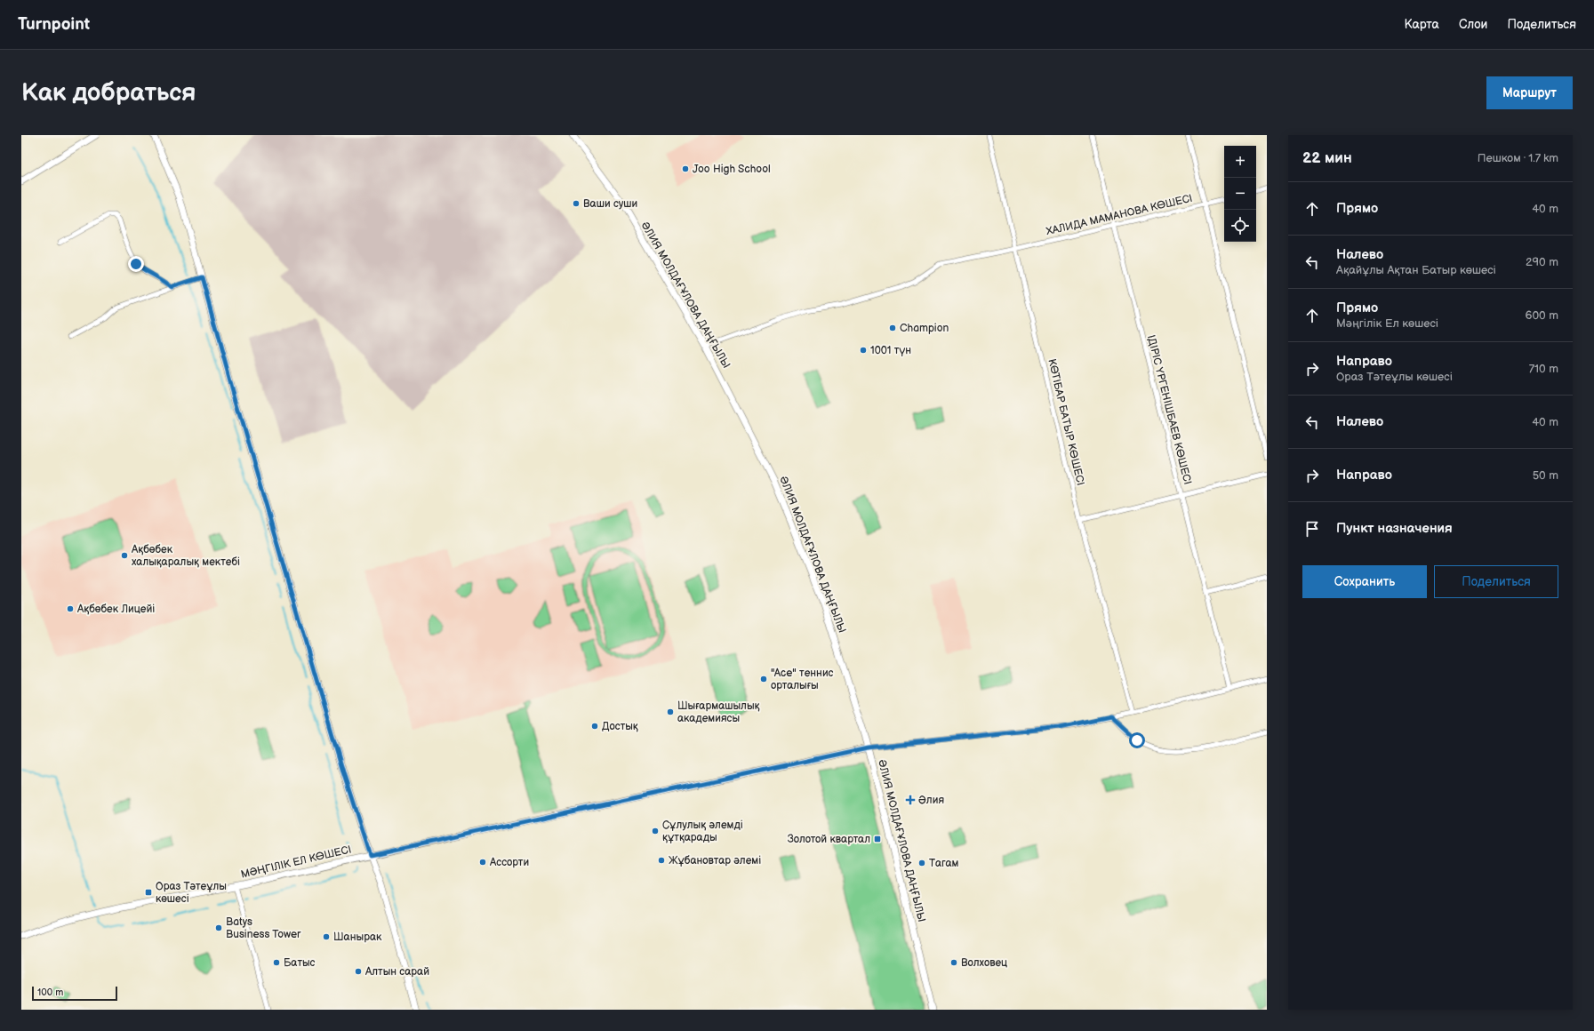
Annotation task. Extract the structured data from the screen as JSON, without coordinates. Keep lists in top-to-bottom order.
{
  "streets": {
    "street": [
      "ХАЛИДА МАМАНОВА КӨШЕСІ",
      "ӘЛИЯ МОЛДАҒҰЛОВА ДАҢҒЫЛЫ",
      "ІДІРІС ҮРГЕНІШБАЕВ КӨШЕСІ",
      "КӨТІБАР БАТЫР КӨШЕСІ",
      "МӘҢГІЛІК ЕЛ КӨШЕСІ"
    ]
  },
  "crossings": [
    ["ХАЛИДА МАМАНОВА КӨШЕСІ", "ӘЛИЯ МОЛДАҒҰЛОВА ДАҢҒЫЛЫ"],
    ["ХАЛИДА МАМАНОВА КӨШЕСІ", "ІДІРІС ҮРГЕНІШБАЕВ КӨШЕСІ"],
    ["ХАЛИДА МАМАНОВА КӨШЕСІ", "КӨТІБАР БАТЫР КӨШЕСІ"],
    ["ӘЛИЯ МОЛДАҒҰЛОВА ДАҢҒЫЛЫ", "МӘҢГІЛІК ЕЛ КӨШЕСІ"]
  ],
  "places": {
    "other": [
      "Joo High School",
      "Ваши суши",
      "Champion",
      "1001 түн",
      "Ақбөбек халықаралық мектебі",
      "Ақбөбек Лицейі",
      "\"Ace\" теннис орталығы",
      "Шығармашылық академиясы",
      "Достық",
      "Сұлулық әлемді құтқарады",
      "Жұбановтар әлемі",
      "Ассорти",
      "Тагам",
      "Batys Business Tower",
      "Шанырак",
      "Батыс",
      "Волховец",
      "Алтын сарай"
    ],
    "health": ["Әлия"],
    "transit": ["Золотой квартал", "Ораз Тәтеұлы көшесі"]
  },
  "scale_bar": "100 m",
  "page": {
    "header": "Turnpoint",
    "nav": ["Карта", "Слои", "Поделиться"],
    "buttons": [
      "Маршрут",
      ["Сохранить", "Поделиться"]
    ],
    "title": "Как добраться",
    "heading": ["22 мин", "Пешком · 1.7 km"],
    "map_buttons": ["+", "−"],
    "list": [
      ["Прямо", "40 m"],
      ["Налево", "Ақайұлы Ақтан Батыр көшесі", "290 m"],
      ["Прямо", "Мәңгілік Ел көшесі", "600 m"],
      ["Направо", "Ораз Тәтеұлы көшесі", "710 m"],
      ["Налево", "40 m"],
      ["Направо", "50 m"],
      "Пункт назначения"
    ],
    "scale": "100 m"
  }
}
